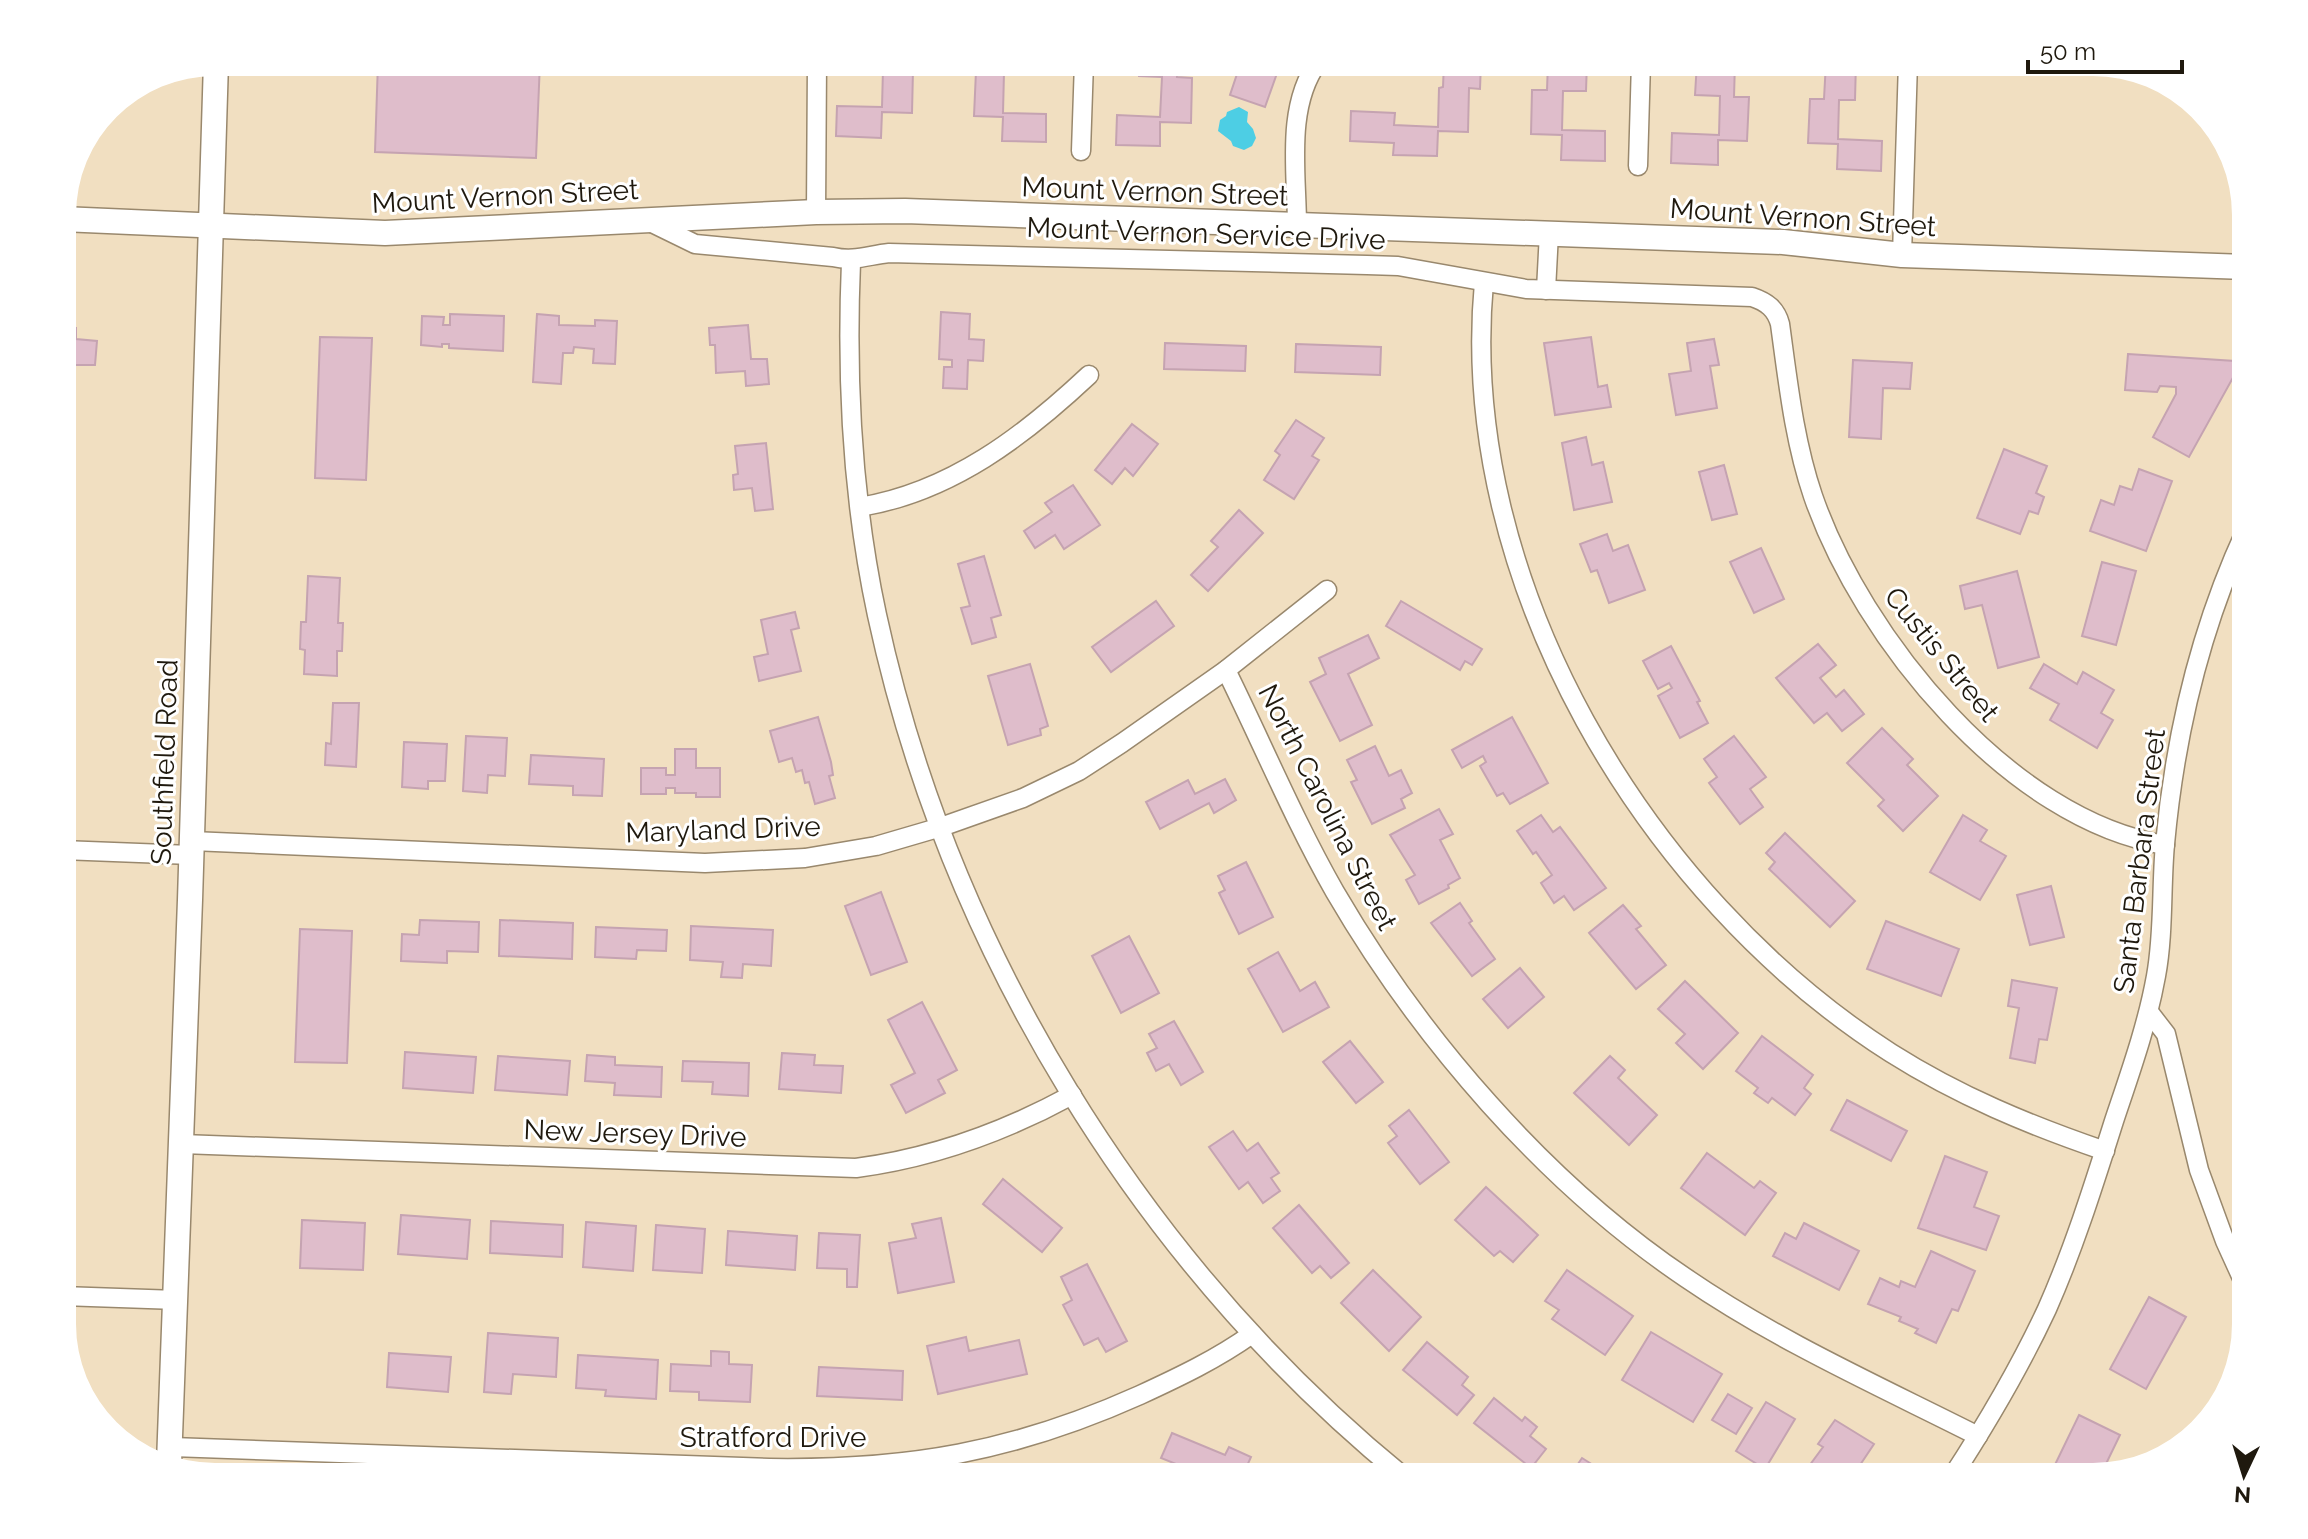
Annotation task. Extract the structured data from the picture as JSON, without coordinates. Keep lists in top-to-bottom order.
{
  "streets": {
    "street": [
      "Mount Vernon Street",
      "Mount Vernon Service Drive",
      "Custis Street",
      "Southfield Road",
      "North Carolina Street",
      "Maryland Drive",
      "Santa Barbara Street",
      "New Jersey Drive",
      "Stratford Drive"
    ]
  },
  "crossings": [
    ["Mount Vernon Street", "Mount Vernon Service Drive"],
    ["Mount Vernon Street", "Southfield Road"],
    ["Mount Vernon Service Drive", "Custis Street"],
    ["Custis Street", "Santa Barbara Street"],
    ["Southfield Road", "Maryland Drive"],
    ["Southfield Road", "New Jersey Drive"],
    ["Southfield Road", "Stratford Drive"],
    ["North Carolina Street", "Maryland Drive"]
  ],
  "scale_bar": "50 m",
  "north": "bottom"
}
